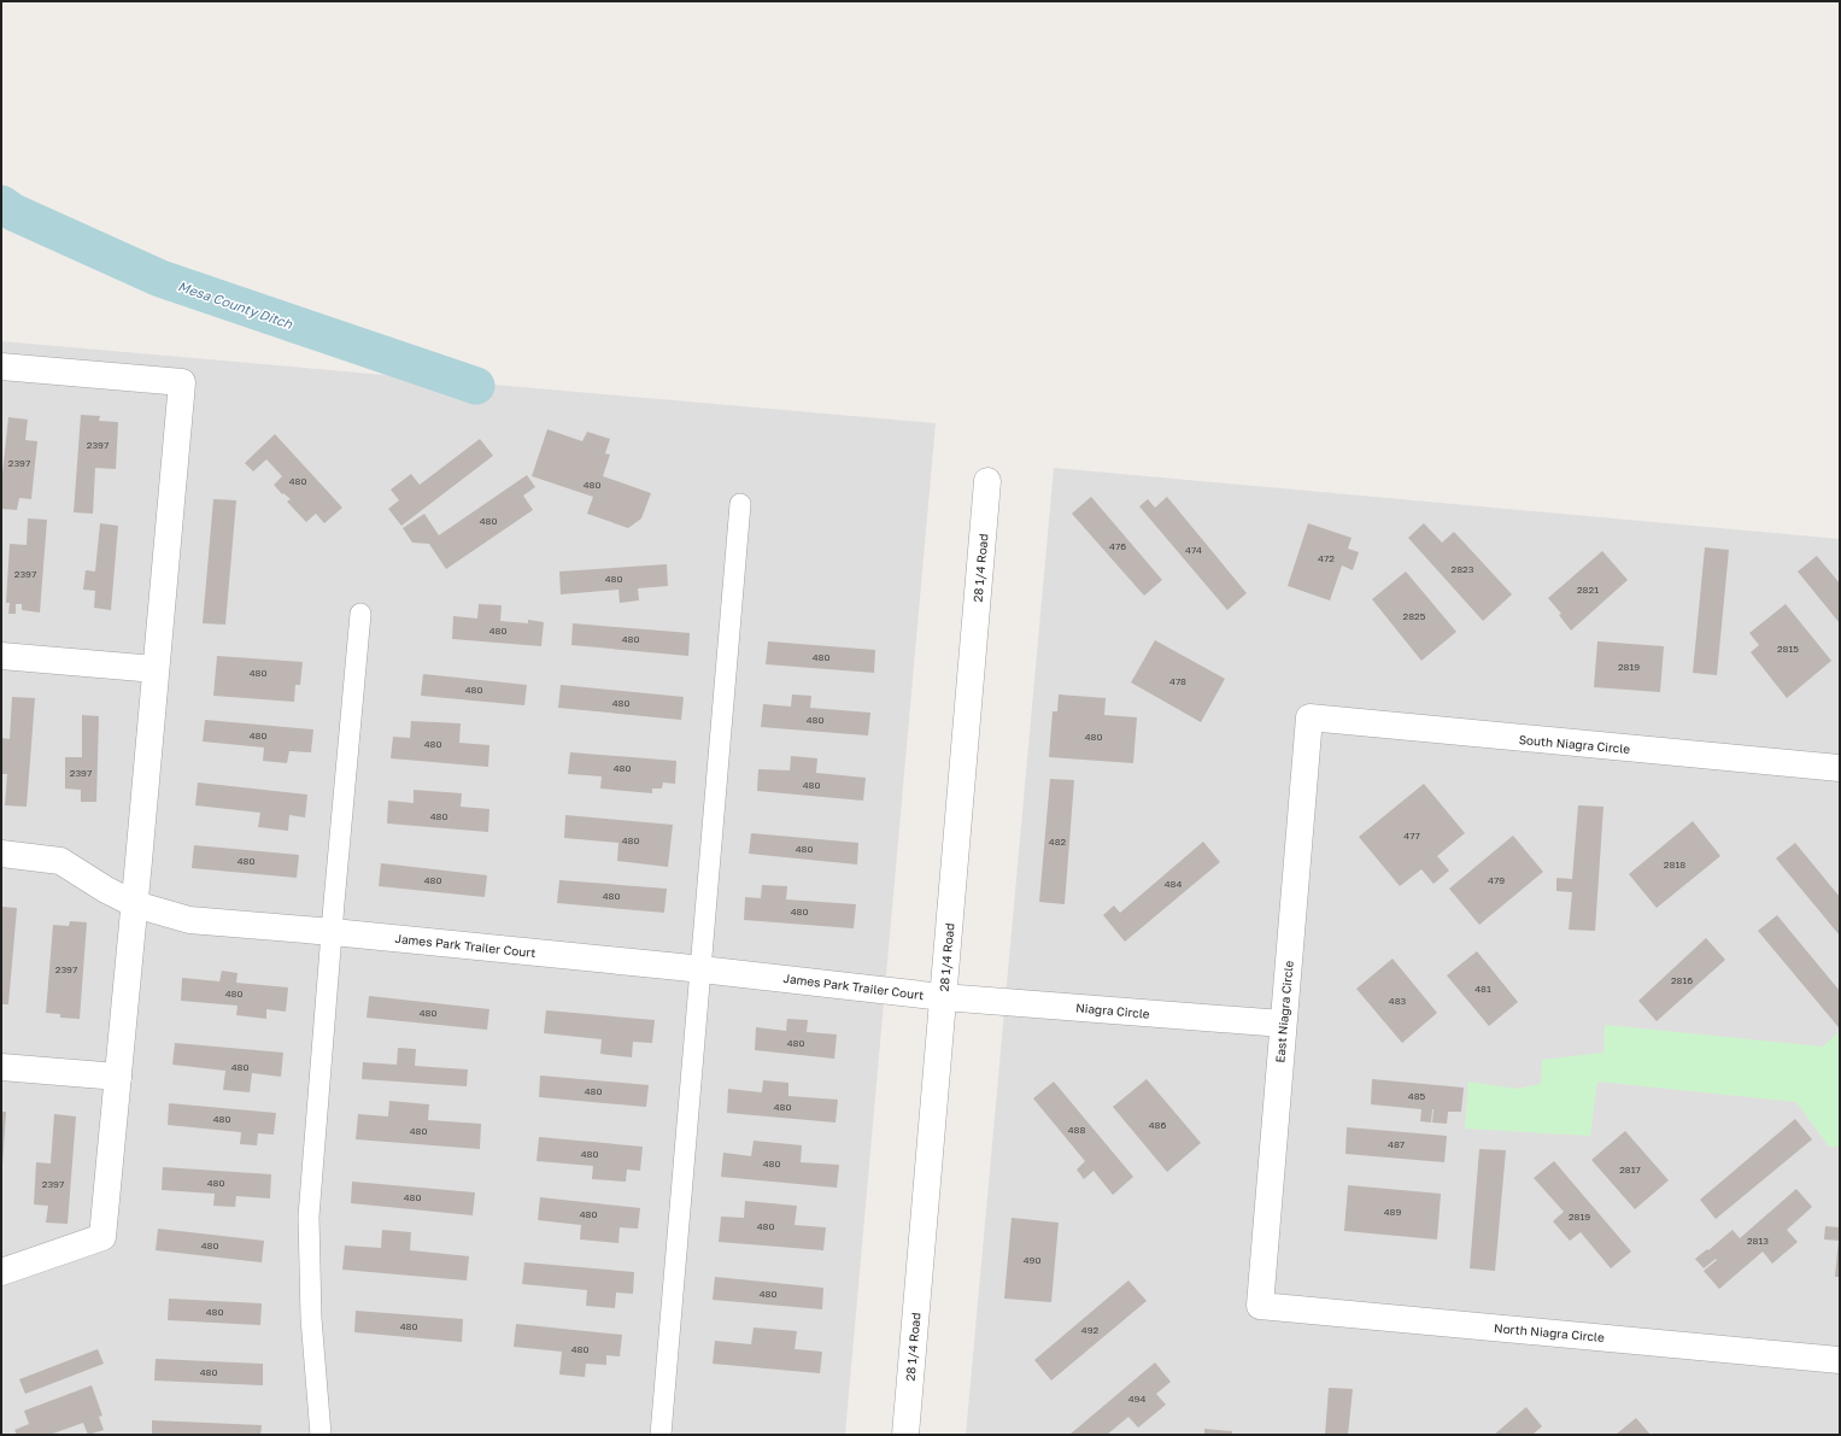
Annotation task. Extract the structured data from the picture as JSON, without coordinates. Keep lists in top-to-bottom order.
{
  "streets": {
    "street": [
      "28 1/4 Road",
      "South Niagra Circle",
      "James Park Trailer Court",
      "Niagra Circle",
      "East Niagra Circle",
      "North Niagra Circle"
    ]
  },
  "crossings": [
    ["28 1/4 Road", "James Park Trailer Court"],
    ["28 1/4 Road", "Niagra Circle"],
    ["South Niagra Circle", "East Niagra Circle"],
    ["James Park Trailer Court", "Niagra Circle"],
    ["Niagra Circle", "East Niagra Circle"],
    ["East Niagra Circle", "North Niagra Circle"]
  ],
  "water": ["Mesa County Ditch"],
  "house_numbers": [
    "2397",
    "2397",
    "480",
    "480",
    "480",
    "476",
    "474",
    "472",
    "2823",
    "2397",
    "480",
    "2821",
    "2825",
    "480",
    "480",
    "2815",
    "480",
    "2819",
    "480",
    "478",
    "480",
    "480",
    "480",
    "480",
    "480",
    "480",
    "480",
    "2397",
    "480",
    "480",
    "477",
    "480",
    "482",
    "480",
    "480",
    "2818",
    "480",
    "479",
    "484",
    "480",
    "480",
    "2397",
    "2816",
    "481",
    "480",
    "483",
    "480",
    "480",
    "480",
    "480",
    "485",
    "480",
    "480",
    "486",
    "488",
    "480",
    "487",
    "480",
    "480",
    "2817",
    "480",
    "2397",
    "480",
    "489",
    "480",
    "2819",
    "480",
    "2813",
    "480",
    "490",
    "480",
    "480",
    "480",
    "492",
    "480",
    "480",
    "494"
  ]
}
